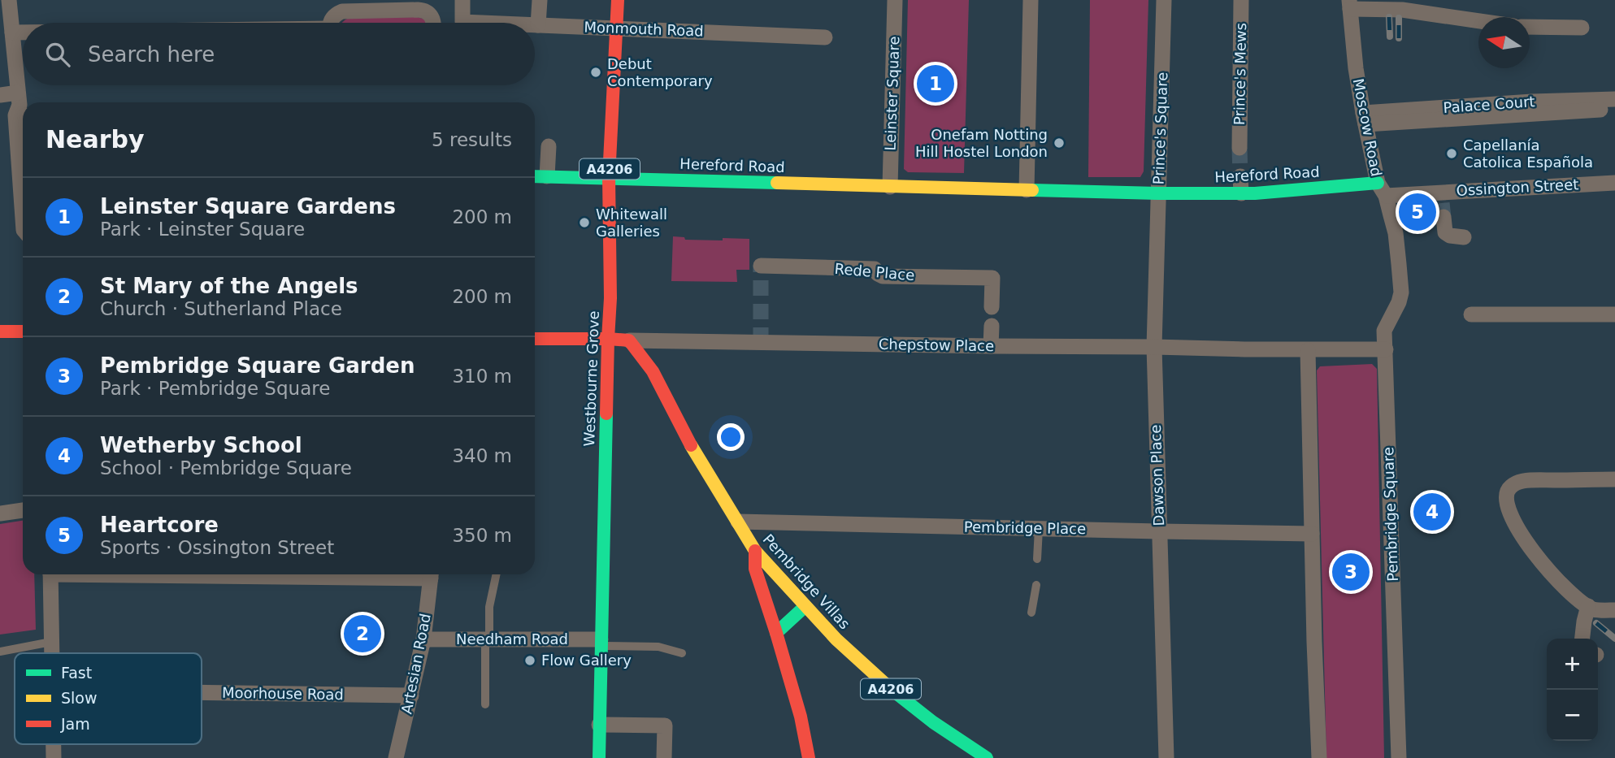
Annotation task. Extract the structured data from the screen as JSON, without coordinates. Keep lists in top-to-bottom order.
{
  "streets": {
    "street": [
      "Monmouth Road",
      "Prince's Mews",
      "Leinster Square",
      "Palace Court",
      "Moscow Road",
      "Prince's Square",
      "Hereford Road",
      "A4206",
      "Ossington Street",
      "Rede Place",
      "Chepstow Place",
      "Westbourne Grove",
      "Dawson Place",
      "Pembridge Square",
      "Pembridge Place",
      "Pembridge Villas",
      "Needham Road",
      "Artesian Road",
      "Moorhouse Road"
    ]
  },
  "crossings": [
    ["Monmouth Road", "Westbourne Grove"],
    ["Leinster Square", "Hereford Road"],
    ["Palace Court", "Moscow Road"],
    ["Moscow Road", "Hereford Road"],
    ["Moscow Road", "Ossington Street"],
    ["Moscow Road", "Pembridge Square"],
    ["Prince's Square", "Hereford Road"],
    ["Prince's Square", "Dawson Place"],
    ["Hereford Road", "Ossington Street"],
    ["Hereford Road", "Westbourne Grove"],
    ["Hereford Road", "Dawson Place"],
    ["Chepstow Place", "Dawson Place"],
    ["Chepstow Place", "Pembridge Villas"],
    ["Westbourne Grove", "Needham Road"],
    ["Dawson Place", "Pembridge Place"],
    ["Pembridge Place", "Pembridge Villas"],
    ["Needham Road", "Artesian Road"],
    ["Artesian Road", "Moorhouse Road"]
  ],
  "places": [
    "Debut Contemporary",
    "Onefam Notting Hill Hostel London",
    "Capellanía Catolica Española",
    "Whitewall Galleries",
    "Flow Gallery"
  ],
  "legend": ["Fast", "Slow", "Jam"],
  "north": "left",
  "page": {
    "search": "Search here",
    "pins": [
      "1",
      "5",
      "4",
      "3",
      "2"
    ],
    "heading": ["Nearby", "5 results"],
    "list": [
      {
        "mark": "1",
        "name": "Leinster Square Gardens",
        "note": "Park · Leinster Square",
        "value": "200 m"
      },
      {
        "mark": "2",
        "name": "St Mary of the Angels",
        "note": "Church · Sutherland Place",
        "value": "200 m"
      },
      {
        "mark": "3",
        "name": "Pembridge Square Garden",
        "note": "Park · Pembridge Square",
        "value": "310 m"
      },
      {
        "mark": "4",
        "name": "Wetherby School",
        "note": "School · Pembridge Square",
        "value": "340 m"
      },
      {
        "mark": "5",
        "name": "Heartcore",
        "note": "Sports · Ossington Street",
        "value": "350 m"
      }
    ],
    "map_buttons": ["+", "−"]
  }
}
